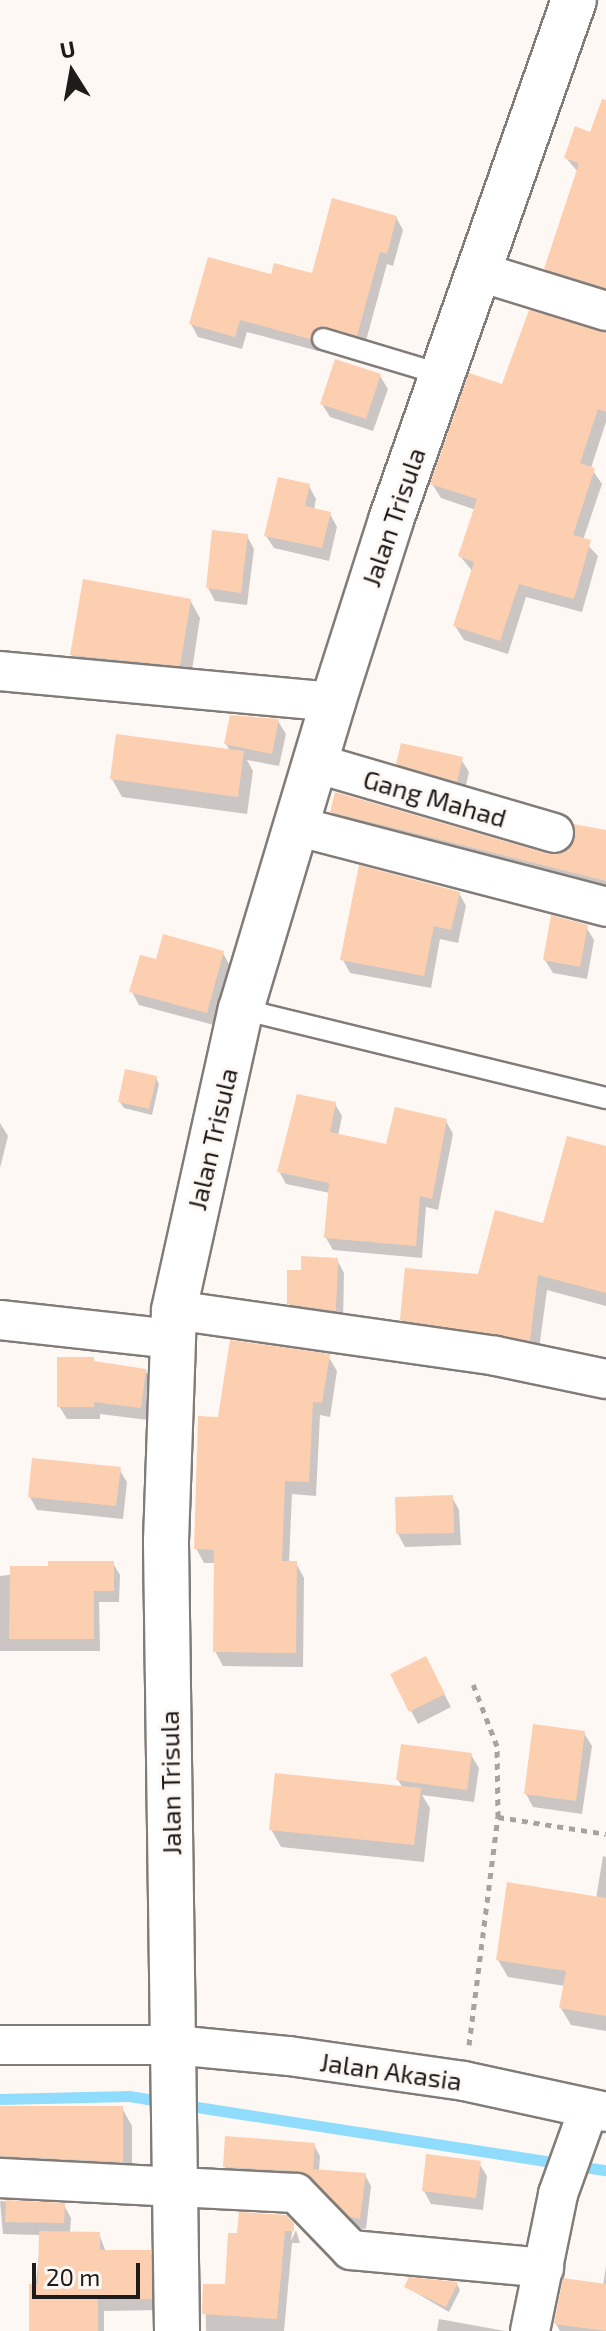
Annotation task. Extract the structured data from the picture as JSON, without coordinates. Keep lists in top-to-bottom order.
{
  "streets": {
    "street": ["Jalan Trisula", "Gang Mahad", "Jalan Akasia"]
  },
  "crossings": [
    ["Jalan Trisula", "Gang Mahad"],
    ["Jalan Trisula", "Jalan Akasia"]
  ],
  "scale_bar": "20 m",
  "north": "top"
}
